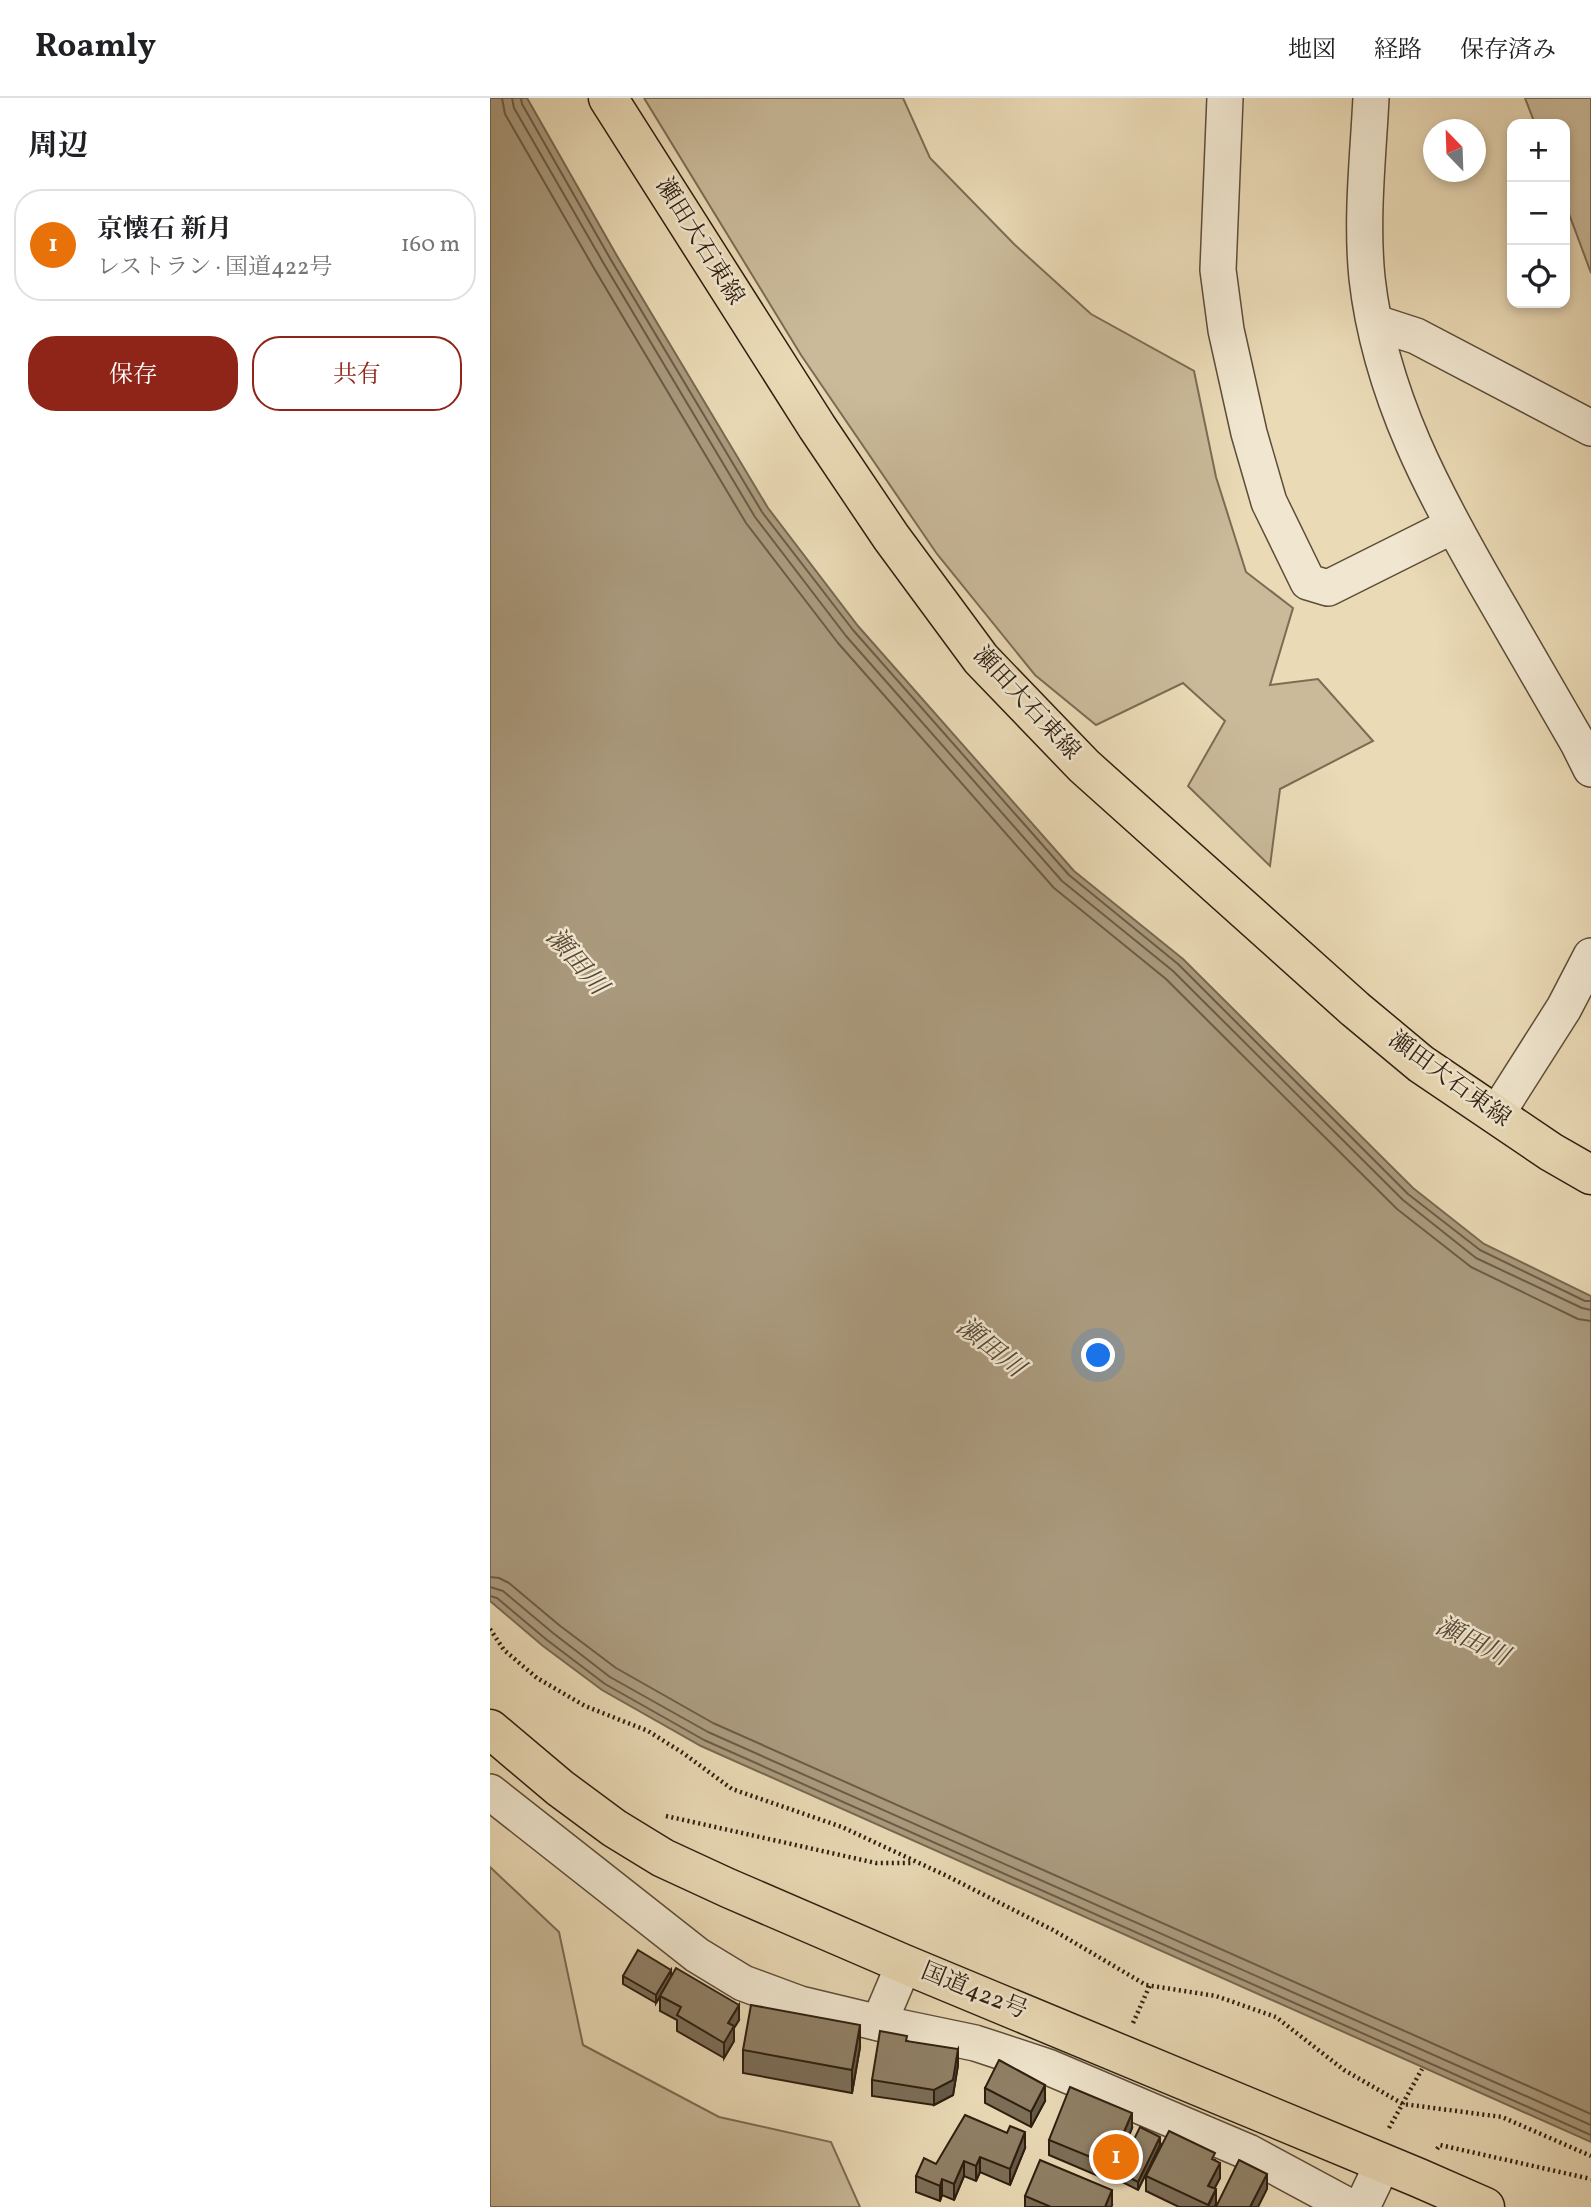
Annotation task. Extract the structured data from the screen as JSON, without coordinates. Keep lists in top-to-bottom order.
{
  "streets": {
    "main road": ["瀬田大石東線", "国道422号"]
  },
  "water": ["瀬田川"],
  "north": "top left",
  "page": {
    "header": "Roamly",
    "nav": ["地図", "経路", "保存済み"],
    "heading": "周辺",
    "map_buttons": ["+", "−"],
    "list": [
      {
        "mark": "1",
        "name": "京懐石 新月",
        "note": "レストラン · 国道422号",
        "value": "160 m"
      }
    ],
    "buttons": ["保存", "共有"],
    "pins": "1"
  }
}
